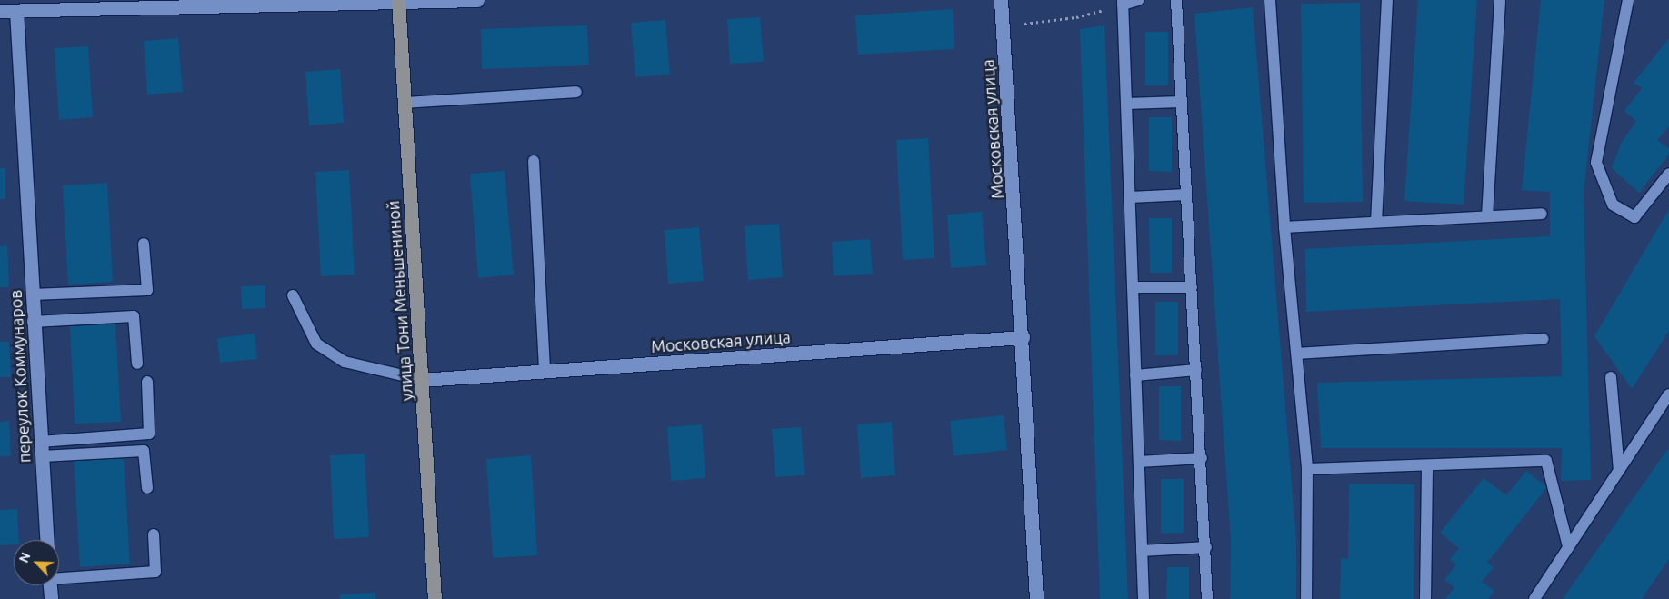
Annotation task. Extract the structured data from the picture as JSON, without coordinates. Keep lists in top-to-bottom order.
{
  "streets": {
    "street": ["Московская улица", "улица Тони Меньшениной", "переулок Коммунаров"]
  },
  "crossings": [
    ["Московская улица", "улица Тони Меньшениной"]
  ],
  "north": "top left"
}
